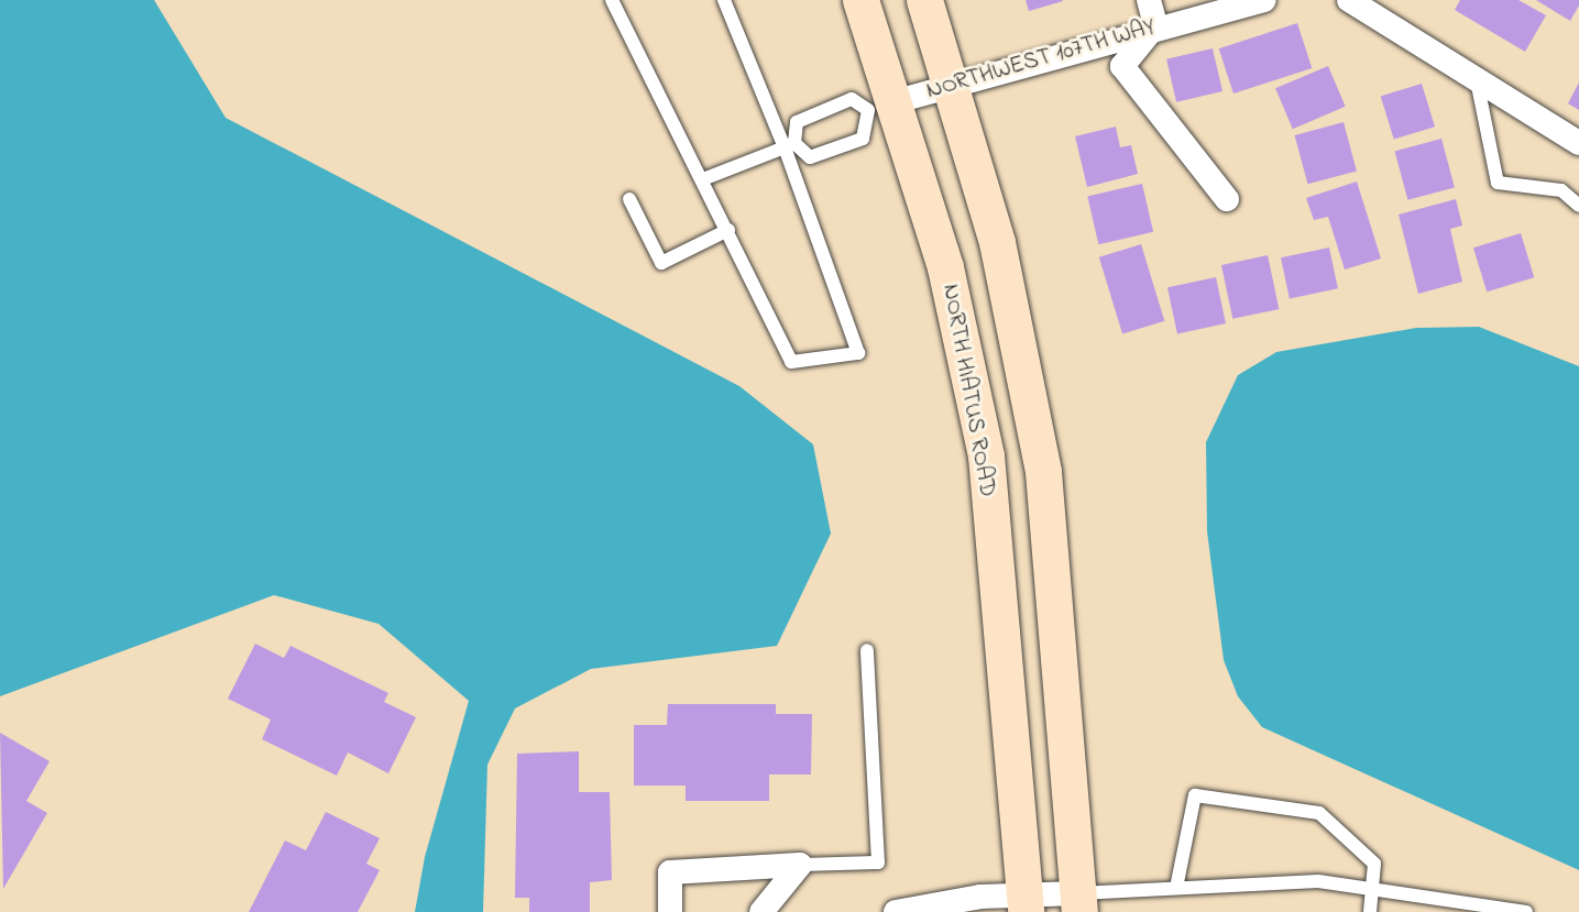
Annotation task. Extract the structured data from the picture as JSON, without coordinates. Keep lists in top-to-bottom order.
{
  "streets": {
    "main road": ["NORTH HIATUS ROAD"],
    "street": ["NORTHWEST 107TH WAY"]
  },
  "crossings": [
    ["NORTHWEST 107TH WAY", "NORTH HIATUS ROAD"]
  ]
}
